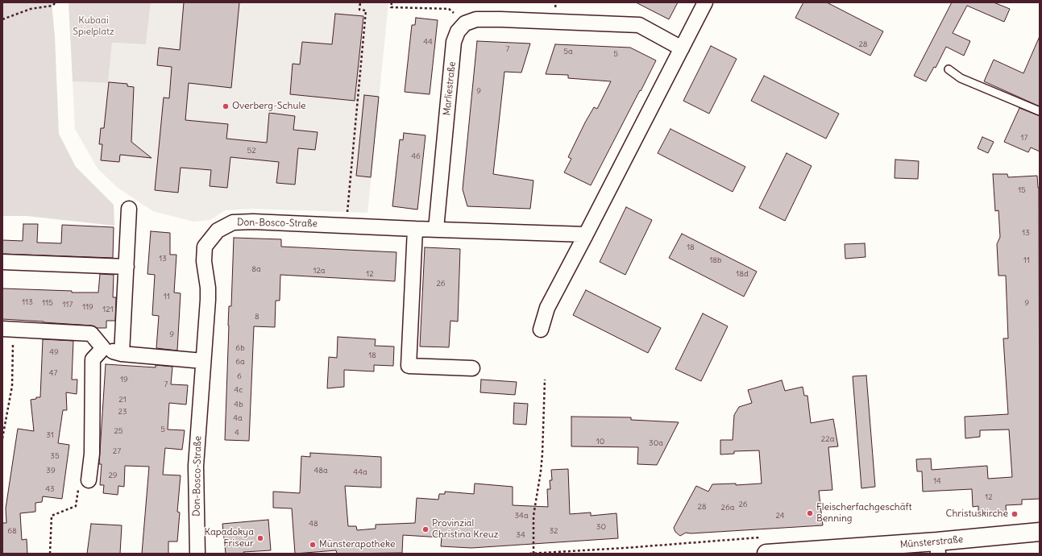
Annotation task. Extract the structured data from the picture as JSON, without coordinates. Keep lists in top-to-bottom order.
{
  "streets": {
    "main road": ["Münsterstraße"],
    "street": ["Marliestraße", "Don-Bosco-Straße"]
  },
  "crossings": [
    ["Marliestraße", "Don-Bosco-Straße"]
  ],
  "parks": ["Kubaai Spielplatz"],
  "places": [
    "Overberg-Schule",
    "Fleischerfachgeschäft Benning",
    "Christuskirche",
    "Provinzial Christina Kreuz",
    "Kapadokya Friseur",
    "Münsterapotheke"
  ],
  "house_numbers": [
    "44",
    "28",
    "7",
    "5a",
    "5",
    "9",
    "17",
    "52",
    "46",
    "15",
    "13",
    "18",
    "13",
    "18b",
    "11",
    "8a",
    "12a",
    "12",
    "18d",
    "26",
    "11",
    "113",
    "115",
    "9",
    "117",
    "119",
    "121",
    "8",
    "9",
    "6b",
    "49",
    "18",
    "6a",
    "47",
    "6",
    "19",
    "7",
    "4c",
    "21",
    "4b",
    "23",
    "4a",
    "5",
    "25",
    "4",
    "31",
    "22a",
    "10",
    "30a",
    "27",
    "35",
    "39",
    "48a",
    "44a",
    "29",
    "14",
    "43",
    "12",
    "26",
    "28",
    "26a",
    "34a",
    "24",
    "48",
    "30",
    "68",
    "32",
    "34"
  ]
}
